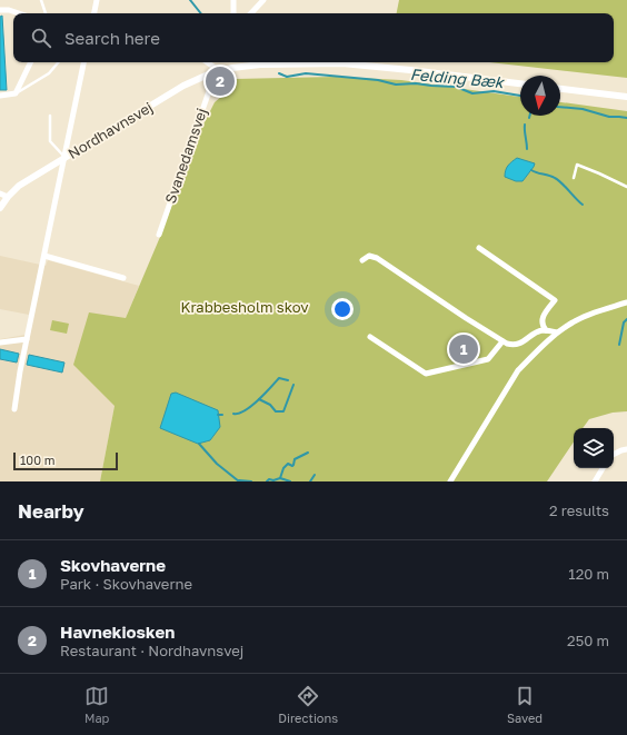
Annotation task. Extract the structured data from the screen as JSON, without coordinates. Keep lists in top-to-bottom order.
{
  "streets": {
    "street": ["Nordhavnsvej", "Svanedamsvej"]
  },
  "crossings": [
    ["Nordhavnsvej", "Svanedamsvej"]
  ],
  "water": ["Felding Bæk"],
  "parks": ["Krabbesholm skov"],
  "scale_bar": "100 m",
  "north": "bottom",
  "page": {
    "search": "Search here",
    "pins": ["2", "1"],
    "scale": "100 m",
    "heading": ["Nearby", "2 results"],
    "list": [
      {
        "mark": "1",
        "name": "Skovhaverne",
        "note": "Park · Skovhaverne",
        "value": "120 m"
      },
      {
        "mark": "2",
        "name": "Havnekiosken",
        "note": "Restaurant · Nordhavnsvej",
        "value": "250 m"
      }
    ],
    "nav": ["Map", "Directions", "Saved"]
  }
}
